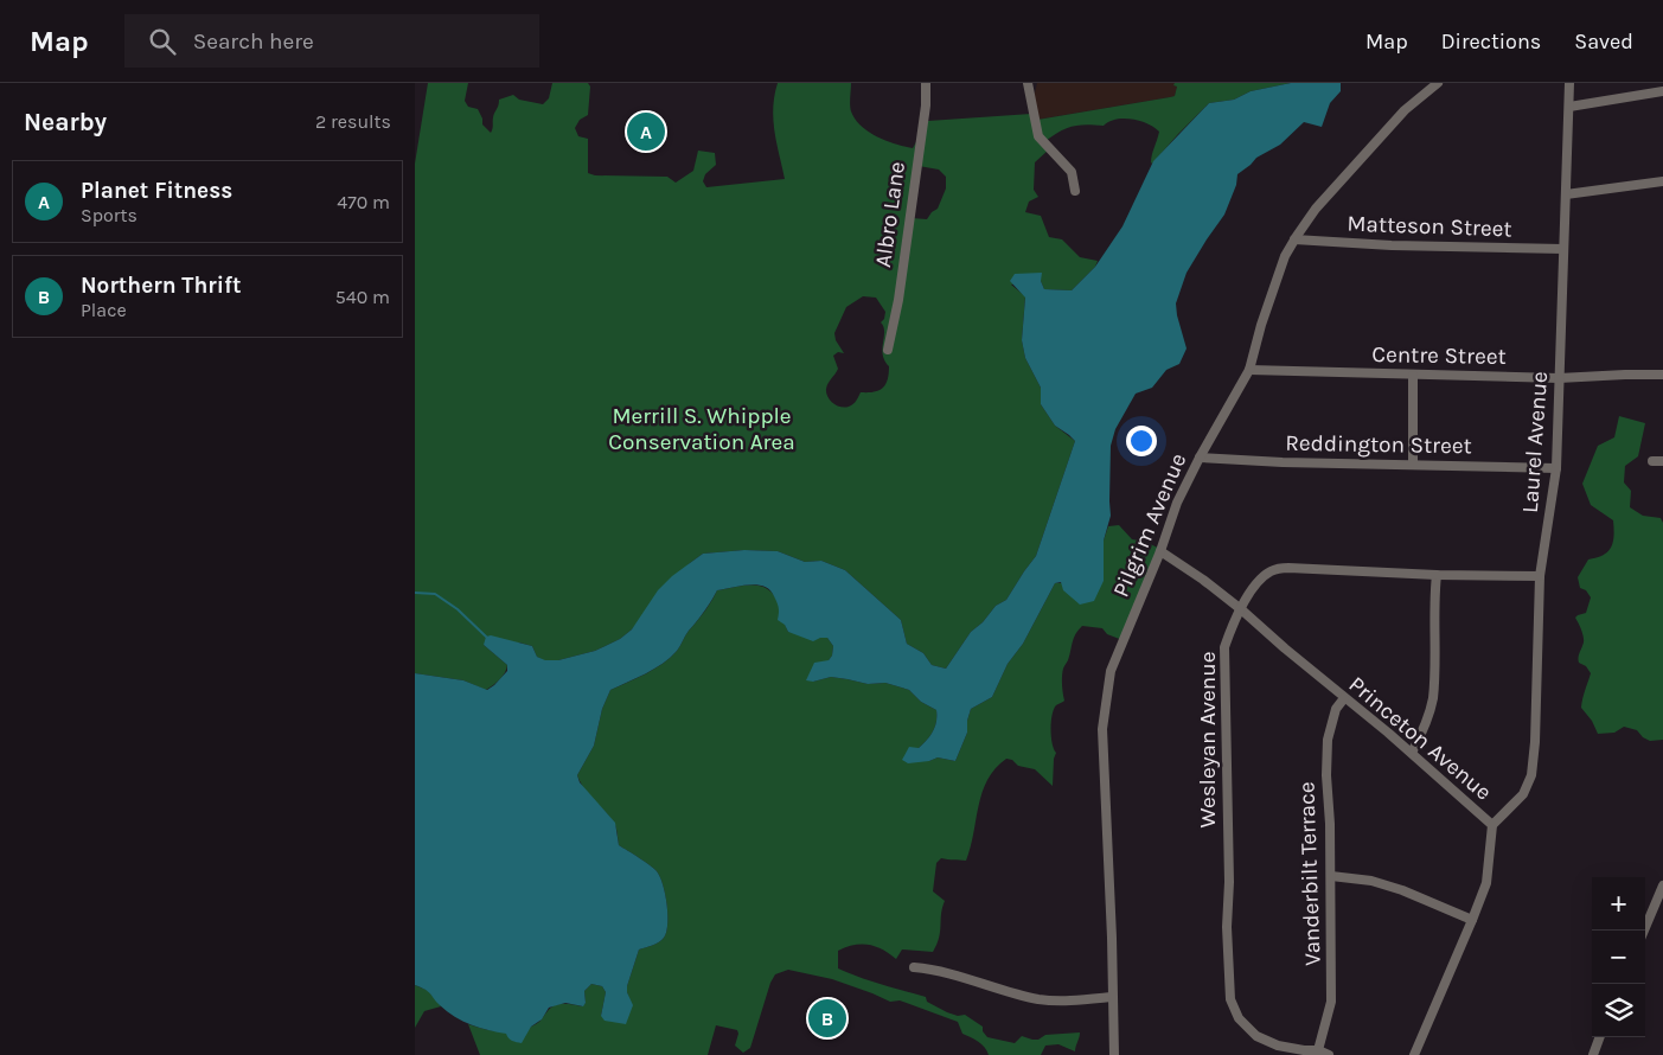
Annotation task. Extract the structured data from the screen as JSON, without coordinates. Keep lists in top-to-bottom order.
{
  "streets": {
    "street": [
      "Albro Lane",
      "Matteson Street",
      "Centre Street",
      "Laurel Avenue",
      "Reddington Street",
      "Pilgrim Avenue",
      "Princeton Avenue",
      "Wesleyan Avenue",
      "Vanderbilt Terrace"
    ]
  },
  "crossings": [
    ["Matteson Street", "Laurel Avenue"],
    ["Matteson Street", "Pilgrim Avenue"],
    ["Centre Street", "Laurel Avenue"],
    ["Centre Street", "Pilgrim Avenue"],
    ["Laurel Avenue", "Reddington Street"],
    ["Laurel Avenue", "Princeton Avenue"],
    ["Laurel Avenue", "Wesleyan Avenue"],
    ["Reddington Street", "Pilgrim Avenue"],
    ["Pilgrim Avenue", "Princeton Avenue"],
    ["Princeton Avenue", "Wesleyan Avenue"],
    ["Princeton Avenue", "Vanderbilt Terrace"],
    ["Wesleyan Avenue", "Vanderbilt Terrace"]
  ],
  "parks": ["Merrill S. Whipple Conservation Area"],
  "page": {
    "header": "Map",
    "search": "Search here",
    "nav": ["Map", "Directions", "Saved"],
    "heading": ["Nearby", "2 results"],
    "pins": ["A", "B"],
    "list": [
      {
        "mark": "A",
        "name": "Planet Fitness",
        "note": "Sports",
        "value": "470 m"
      },
      {
        "mark": "B",
        "name": "Northern Thrift",
        "note": "Place",
        "value": "540 m"
      }
    ],
    "map_buttons": ["+", "−"]
  }
}
